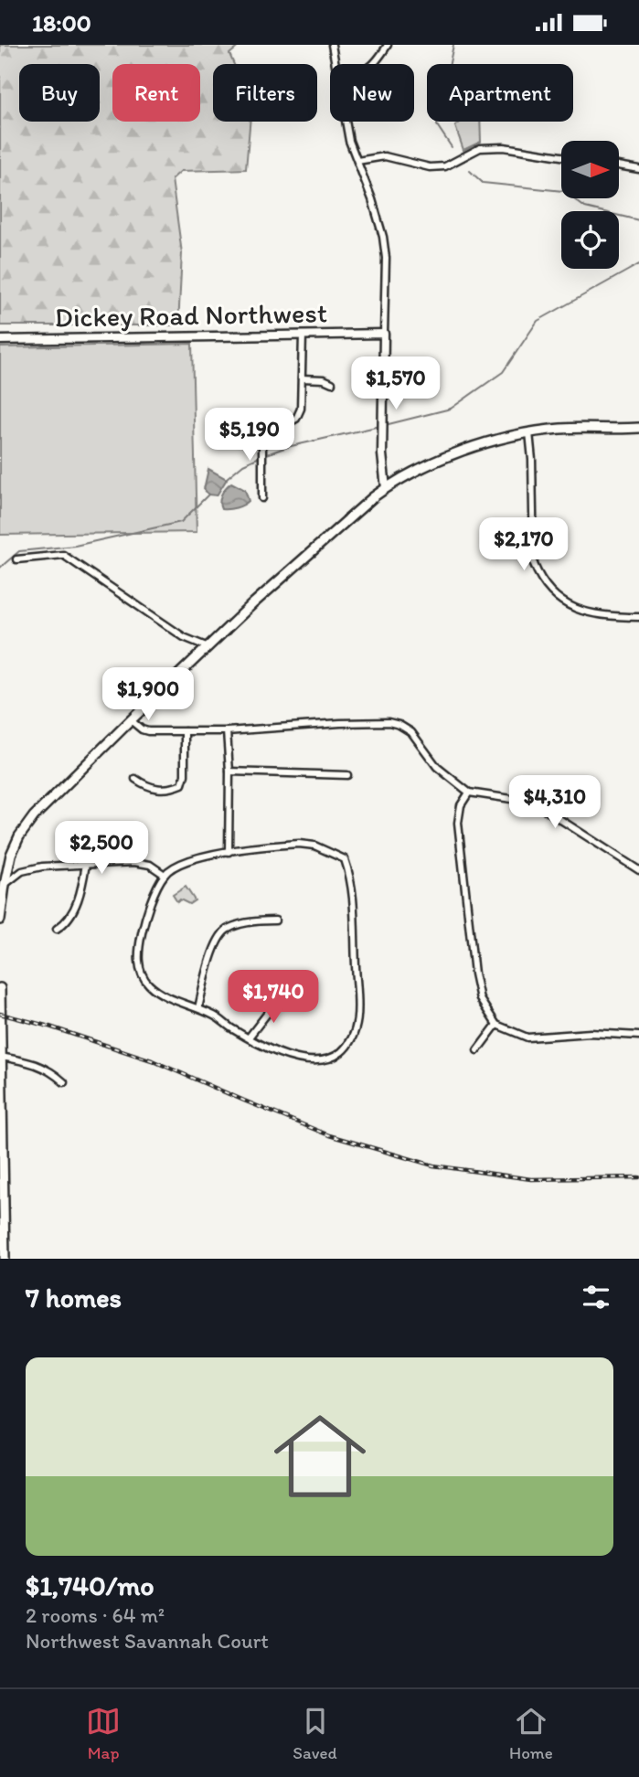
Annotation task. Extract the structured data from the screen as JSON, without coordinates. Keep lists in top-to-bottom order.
{
  "streets": {
    "street": ["Dickey Road Northwest"]
  },
  "north": "right",
  "page": {
    "status": "18:00",
    "chip": [
      "Buy",
      "Rent",
      "Filters",
      "New",
      "Apartment"
    ],
    "price": [
      "$1,570",
      "$5,190",
      "$2,170",
      "$1,900",
      "$4,310",
      "$2,500",
      "$1,740"
    ],
    "heading": "7 homes",
    "list": [
      {
        "name": "$1,740/mo",
        "note": "2 rooms · 64 m² · Northwest Savannah Court"
      }
    ],
    "tabs": ["Map", "Saved", "Home"]
  }
}
